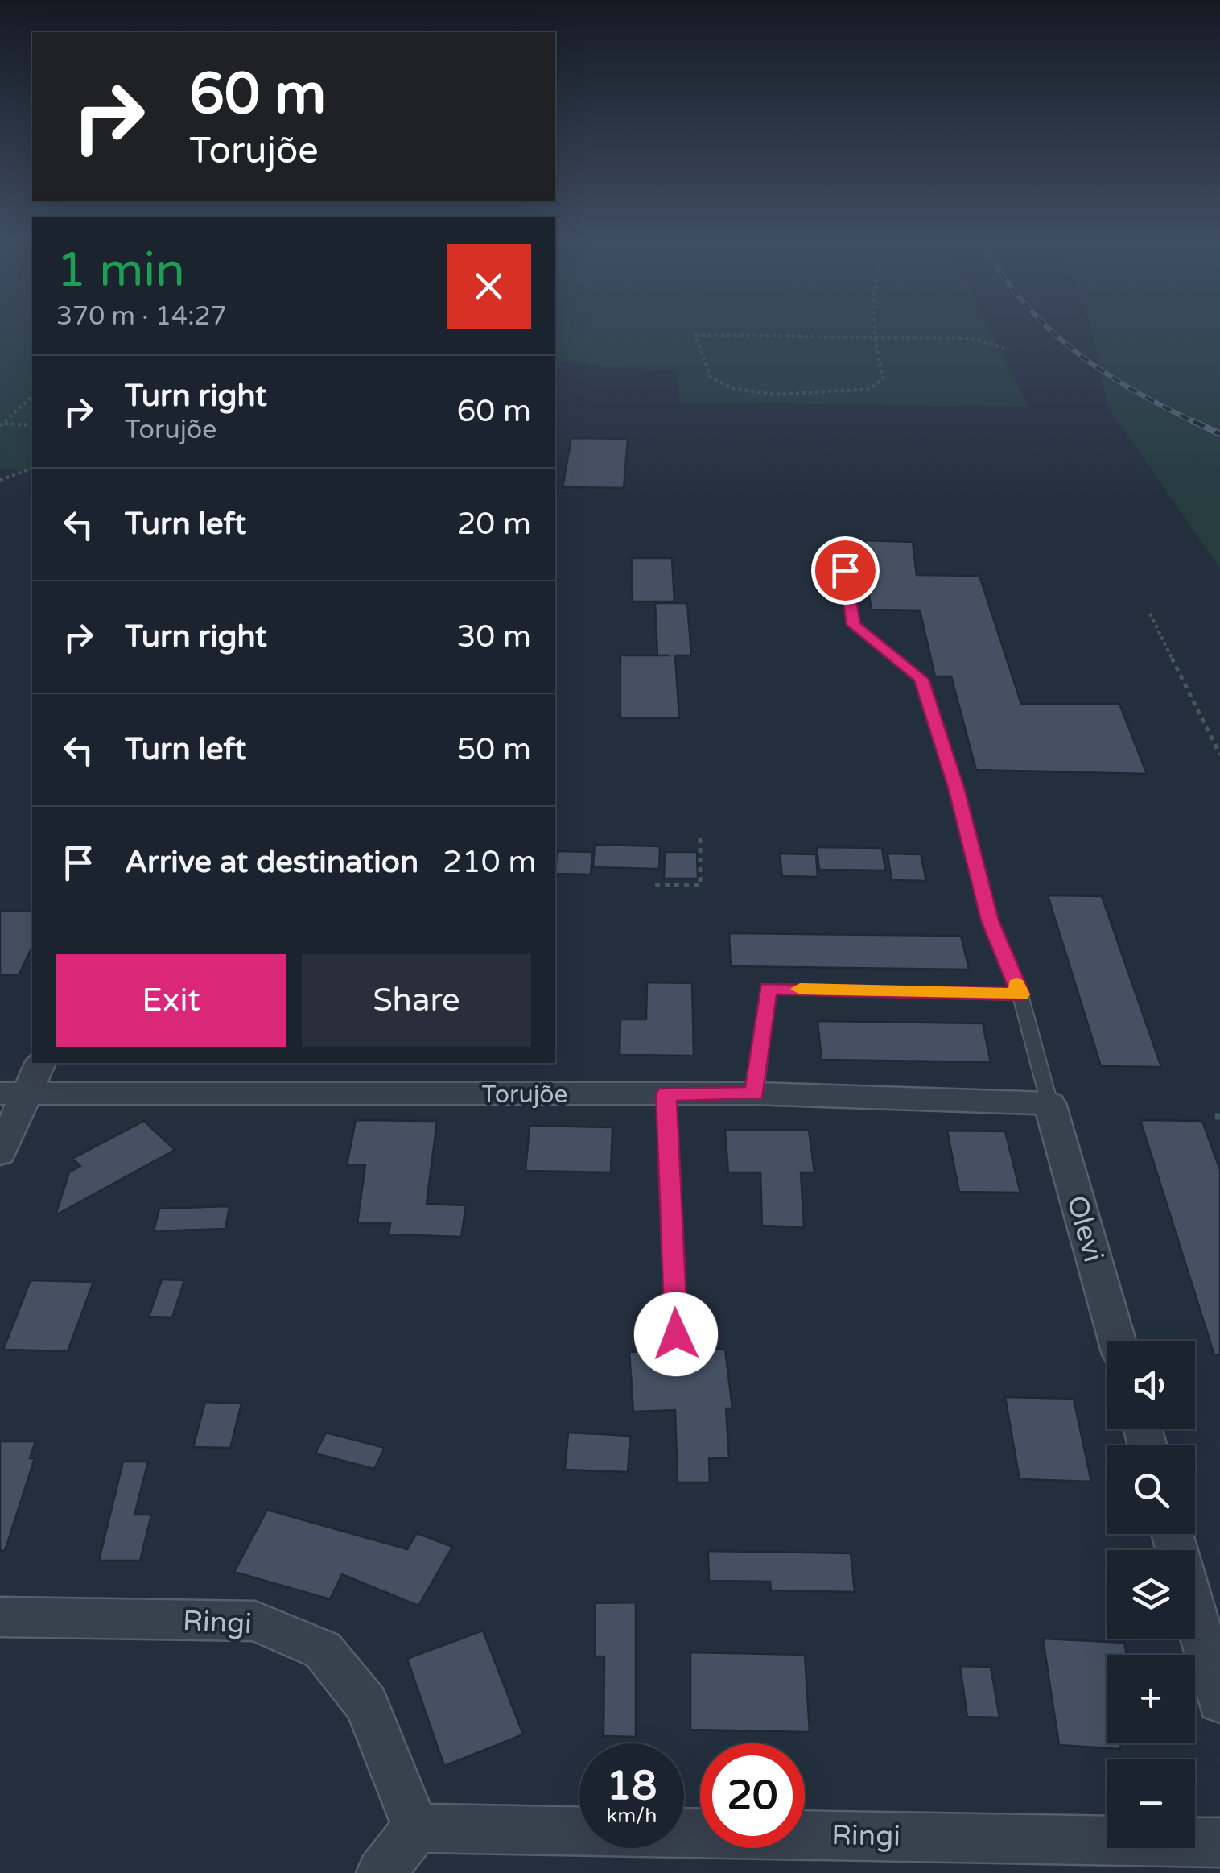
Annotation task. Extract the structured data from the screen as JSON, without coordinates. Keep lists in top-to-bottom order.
{
  "streets": {
    "street": ["Torujõe", "Olevi", "Ringi"]
  },
  "crossings": [
    ["Torujõe", "Olevi"]
  ],
  "page": {
    "turn": ["60 m", "Torujõe"],
    "heading": ["1 min", "370 m · 14:27"],
    "list": [
      {
        "name": "Turn right",
        "note": "Torujõe",
        "value": "60 m"
      },
      {
        "name": "Turn left",
        "value": "20 m"
      },
      {
        "name": "Turn right",
        "value": "30 m"
      },
      {
        "name": "Turn left",
        "value": "50 m"
      },
      {
        "name": "Arrive at destination",
        "value": "210 m"
      }
    ],
    "buttons": ["Exit", "Share"],
    "map_buttons": ["+", "−"],
    "speed": "18 km/h",
    "limit": "20"
  }
}
